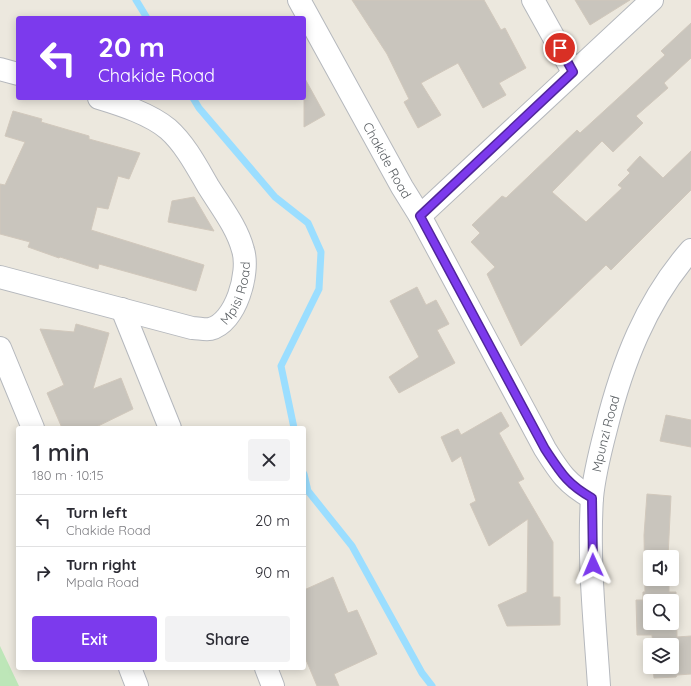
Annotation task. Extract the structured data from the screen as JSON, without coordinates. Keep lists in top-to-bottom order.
{
  "streets": {
    "street": ["Chakide Road", "Mpisi Road", "Mpunzi Road"]
  },
  "crossings": [
    ["Chakide Road", "Mpunzi Road"]
  ],
  "page": {
    "turn": ["20 m", "Chakide Road"],
    "heading": ["1 min", "180 m · 10:15"],
    "list": [
      {
        "name": "Turn left",
        "note": "Chakide Road",
        "value": "20 m"
      },
      {
        "name": "Turn right",
        "note": "Mpala Road",
        "value": "90 m"
      }
    ],
    "buttons": ["Exit", "Share"]
  }
}
